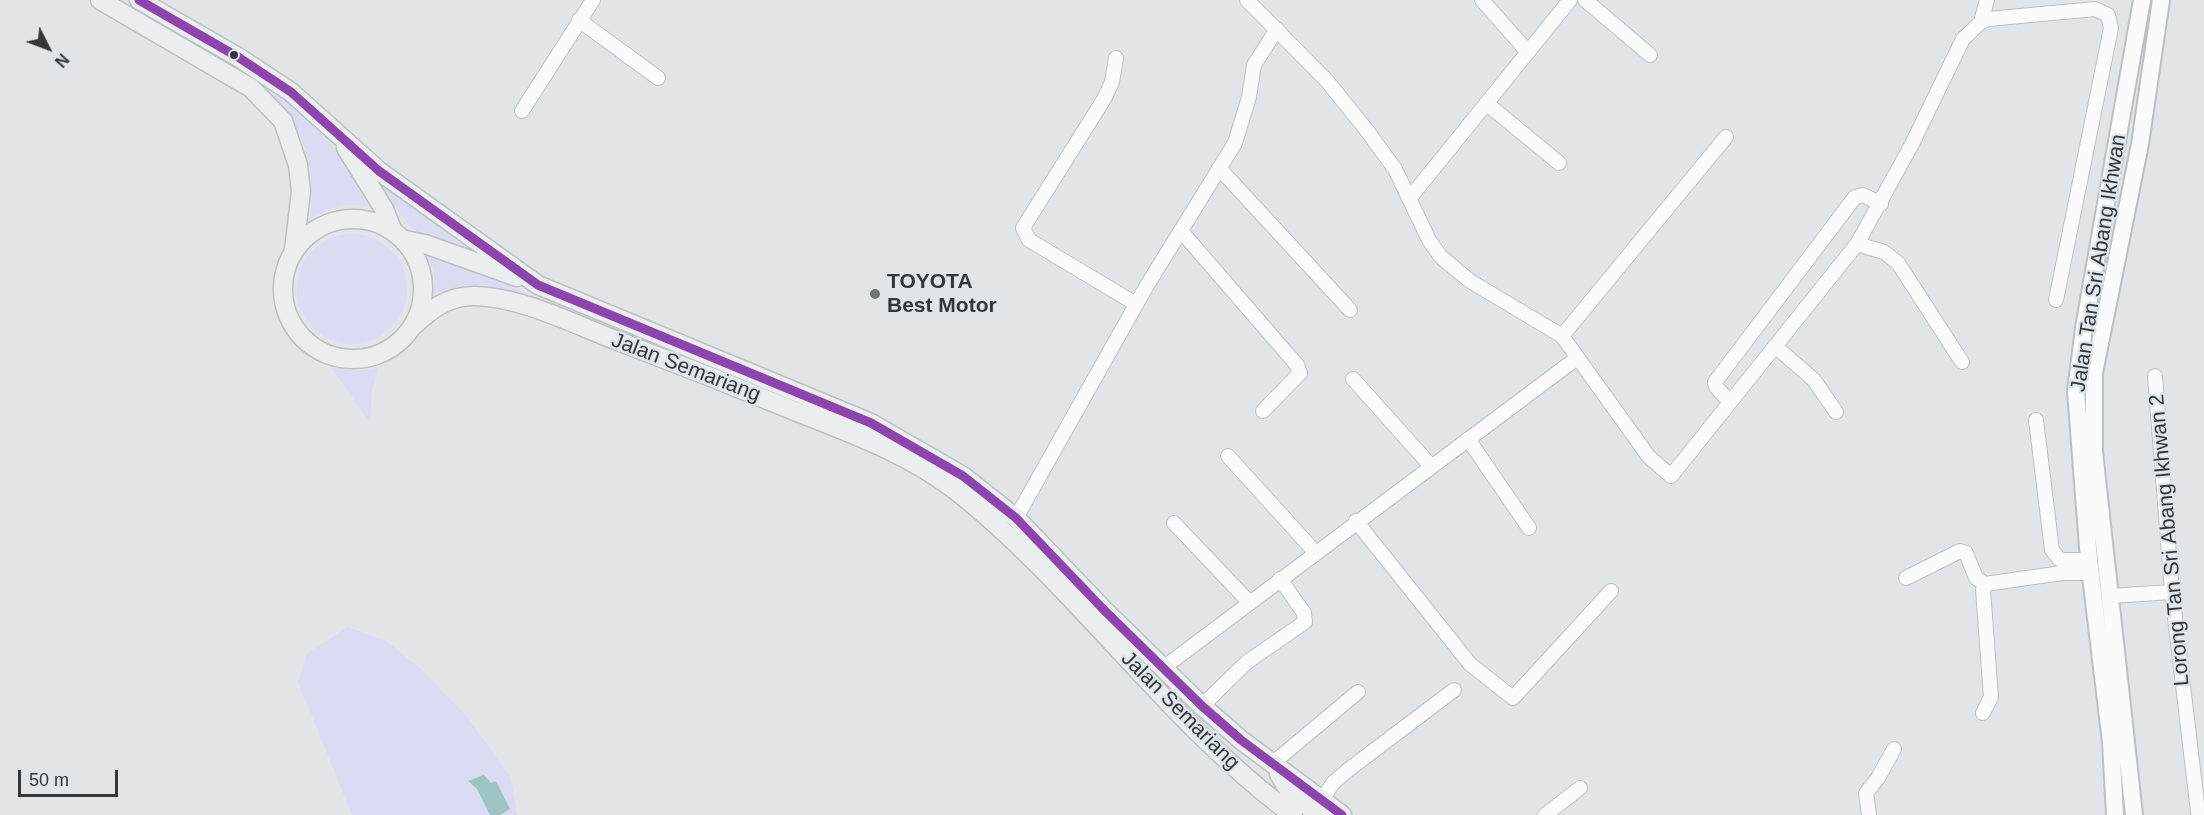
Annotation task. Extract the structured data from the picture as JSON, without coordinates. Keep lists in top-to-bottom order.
{
  "streets": {
    "main road": ["Jalan Semariang"],
    "street": ["Jalan Tan Sri Abang Ikhwan", "Lorong Tan Sri Abang Ikhwan 2"]
  },
  "places": ["TOYOTA Best Motor"],
  "scale_bar": "50 m",
  "north": "bottom right"
}
